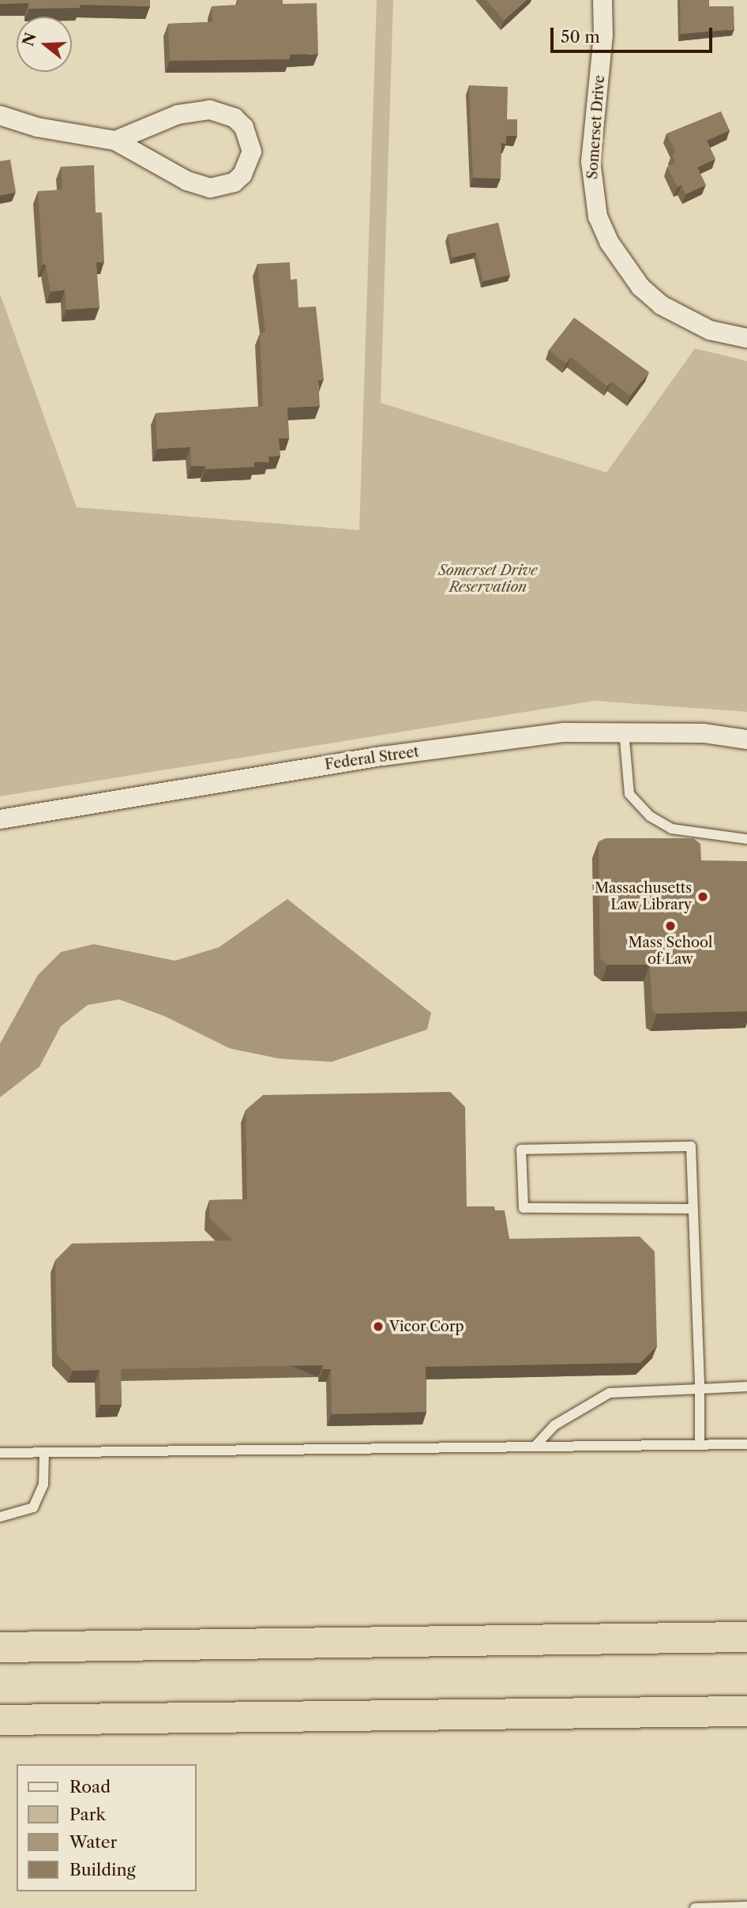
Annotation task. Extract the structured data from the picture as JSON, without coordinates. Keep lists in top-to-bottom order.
{
  "streets": {
    "street": ["Somerset Drive", "Federal Street"]
  },
  "parks": ["Somerset Drive Reservation"],
  "places": ["Massachusetts Law Library", "Mass School of Law", "Vicor Corp"],
  "legend": [
    "Road",
    "Park",
    "Water",
    "Building"
  ],
  "scale_bar": "50 m",
  "north": "left"
}
